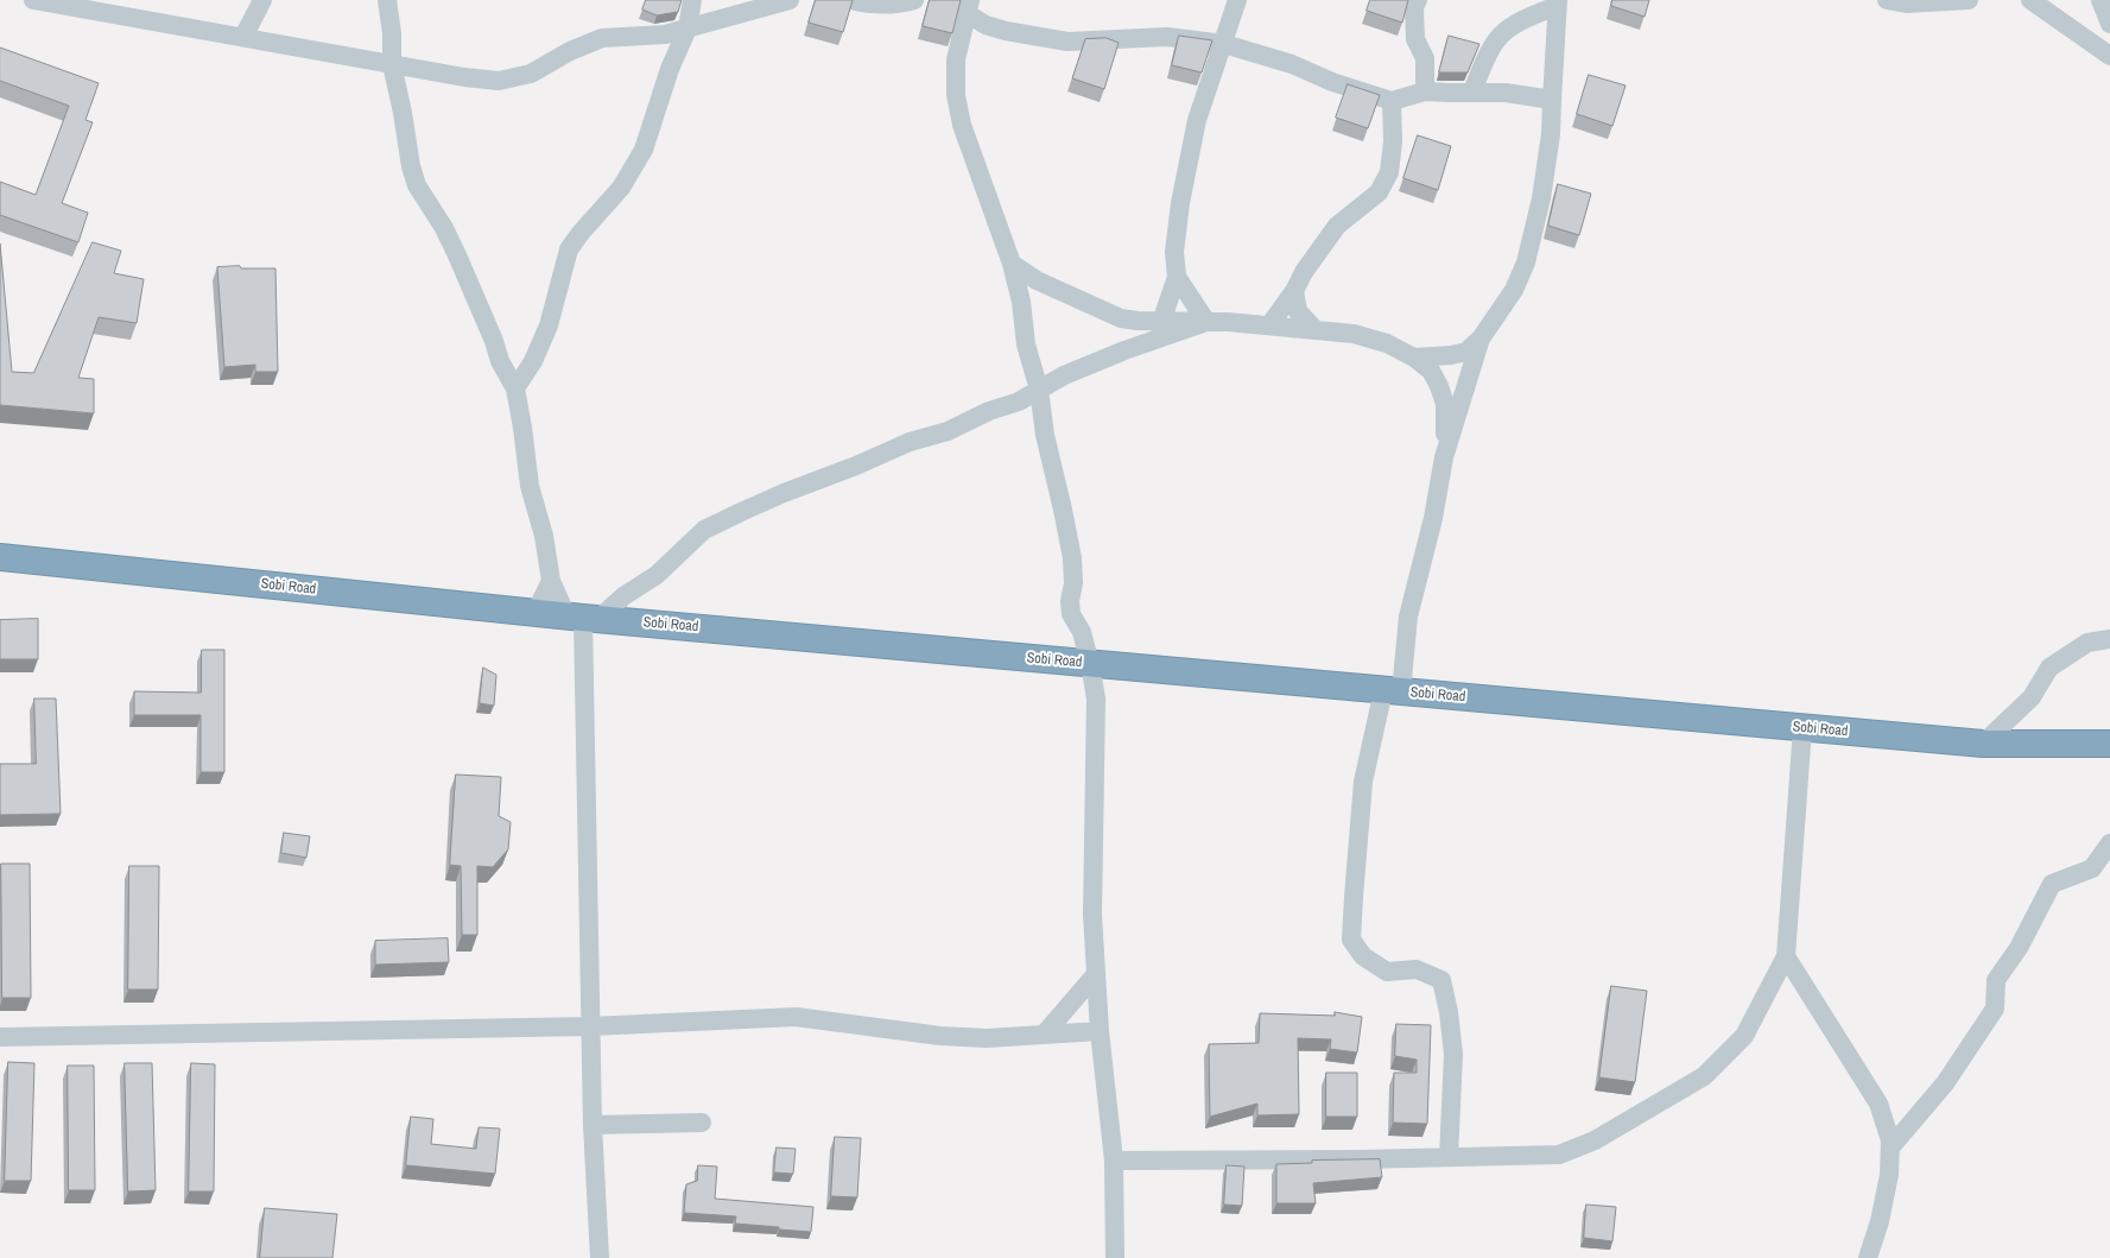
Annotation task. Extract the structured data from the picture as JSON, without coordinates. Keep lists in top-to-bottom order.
{
  "streets": {
    "highway": ["Sobi Road"]
  }
}
